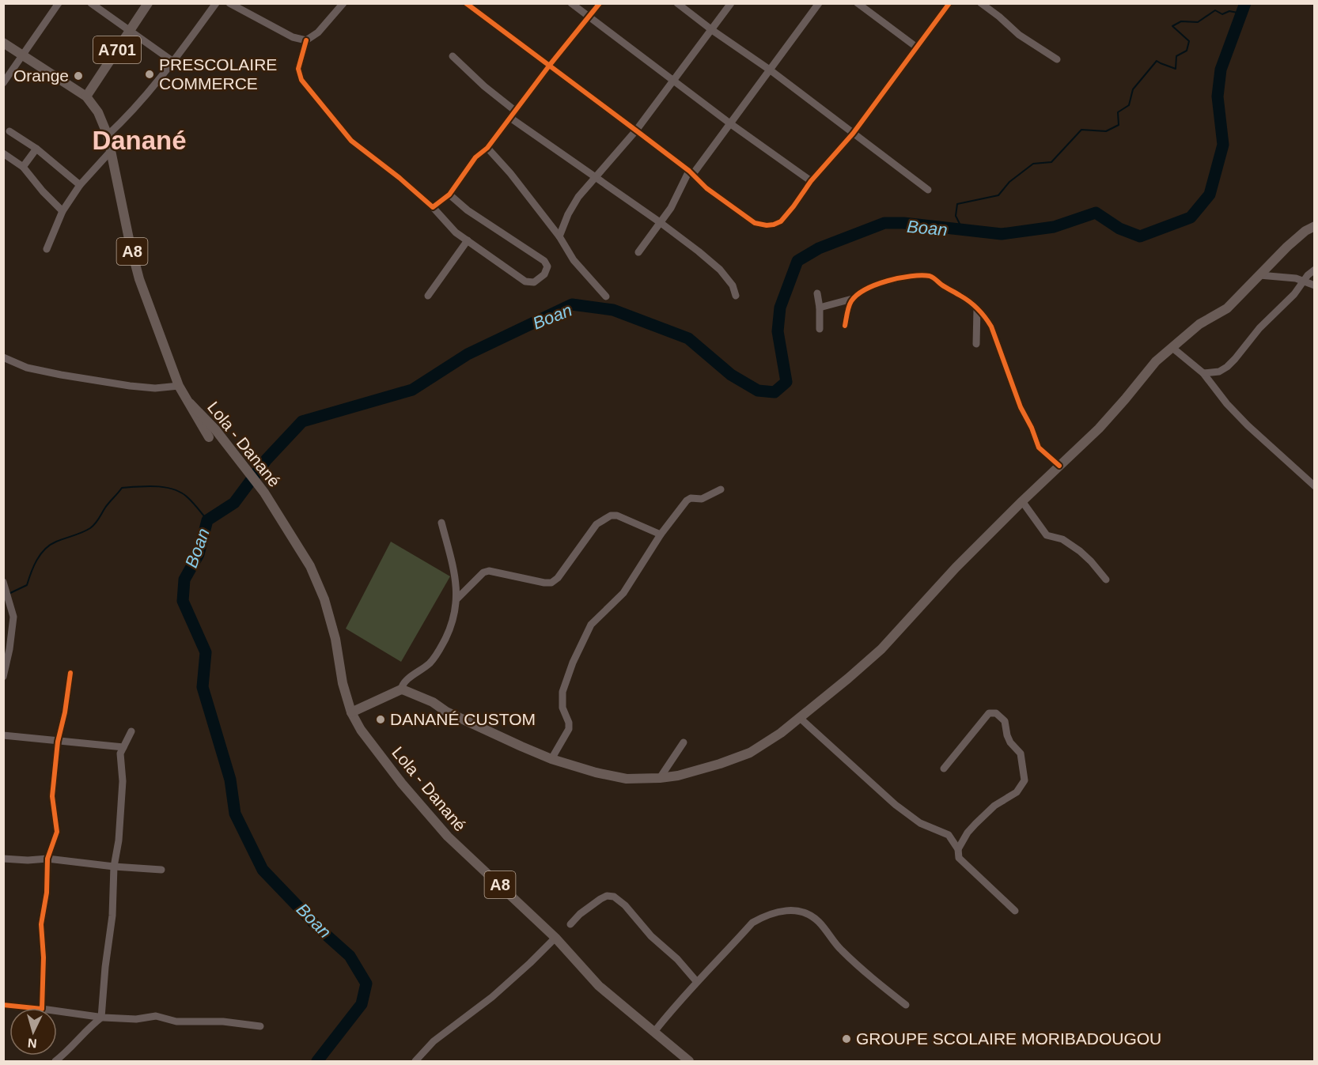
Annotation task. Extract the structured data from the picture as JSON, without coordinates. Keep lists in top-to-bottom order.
{
  "streets": {
    "main road": ["A701", "A8", "Lola - Danané"]
  },
  "crossings": [
    ["A701", "A8"],
    ["A701", "Lola - Danané"],
    ["A8", "Lola - Danané"]
  ],
  "districts": ["Danané"],
  "water": ["Boan"],
  "places": [
    "PRESCOLAIRE COMMERCE",
    "Orange",
    "DANANÉ CUSTOM",
    "GROUPE SCOLAIRE MORIBADOUGOU"
  ],
  "north": "bottom"
}
